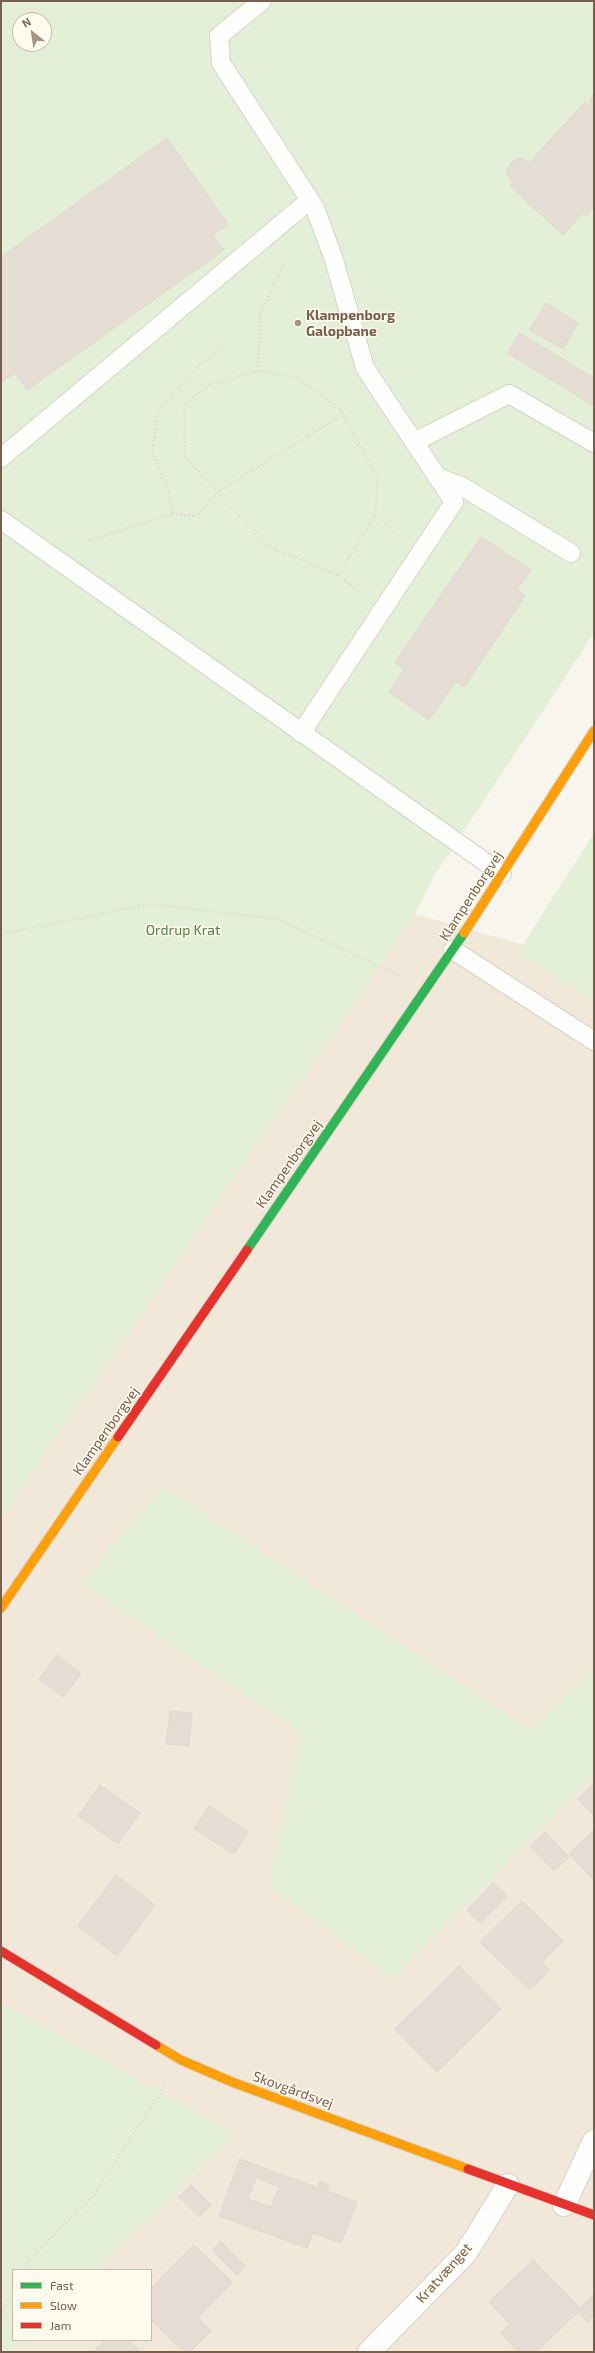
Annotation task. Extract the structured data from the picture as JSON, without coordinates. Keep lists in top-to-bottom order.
{
  "streets": {
    "street": ["Klampenborgvej", "Skovgårdsvej", "Kratvænget"]
  },
  "crossings": [
    ["Skovgårdsvej", "Kratvænget"]
  ],
  "parks": ["Ordrup Krat"],
  "places": ["Klampenborg Galopbane"],
  "legend": ["Fast", "Slow", "Jam"],
  "north": "top left"
}
